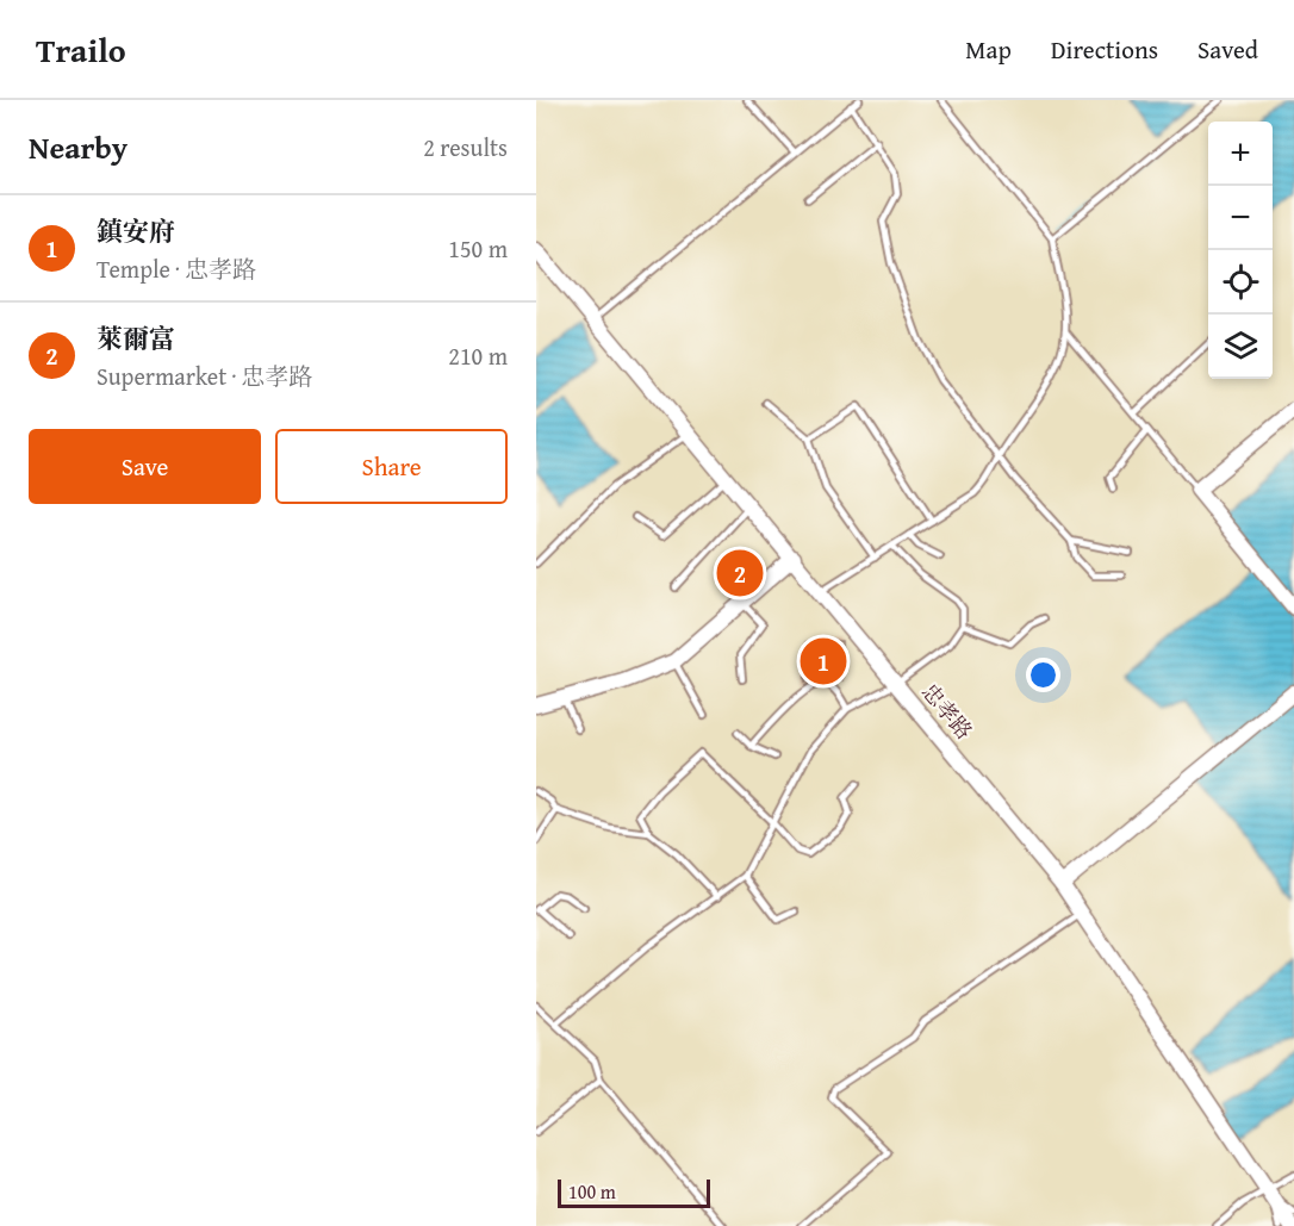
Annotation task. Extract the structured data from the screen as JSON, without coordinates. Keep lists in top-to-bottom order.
{
  "streets": {
    "street": ["忠孝路"]
  },
  "scale_bar": "100 m",
  "page": {
    "header": "Trailo",
    "nav": ["Map", "Directions", "Saved"],
    "heading": ["Nearby", "2 results"],
    "map_buttons": ["+", "−"],
    "list": [
      {
        "mark": "1",
        "name": "鎮安府",
        "note": "Temple · 忠孝路",
        "value": "150 m"
      },
      {
        "mark": "2",
        "name": "萊爾富",
        "note": "Supermarket · 忠孝路",
        "value": "210 m"
      }
    ],
    "buttons": ["Save", "Share"],
    "pins": ["2", "1"],
    "scale": "100 m"
  }
}
